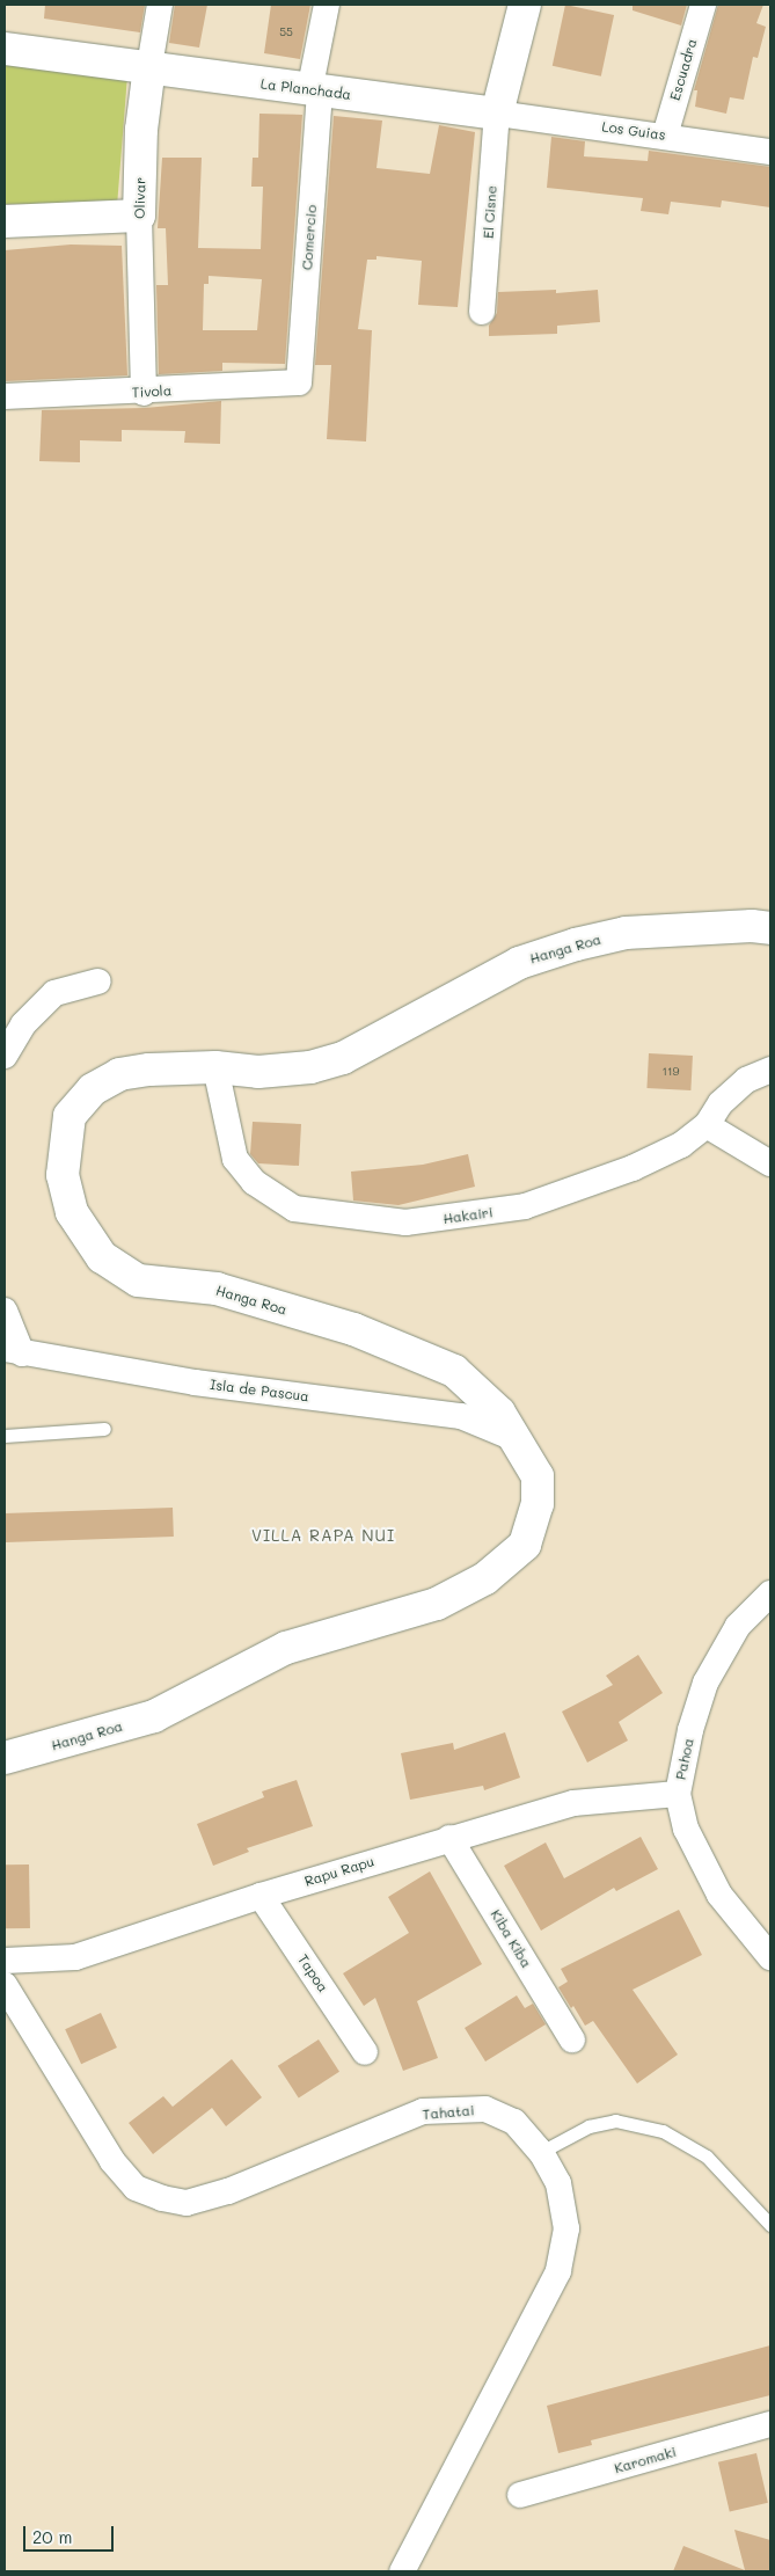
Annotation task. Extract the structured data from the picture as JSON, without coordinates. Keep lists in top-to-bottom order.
{
  "streets": {
    "street": [
      "Escuadra",
      "La Planchada",
      "Los Guias",
      "Olivar",
      "El Cisne",
      "Comercio",
      "Tivola",
      "Hanga Roa",
      "Hakairi",
      "Isla de Pascua",
      "Pahoa",
      "Rapu Rapu",
      "Kiba Kiba",
      "Tapoa",
      "Tahatai",
      "Karomaki"
    ]
  },
  "crossings": [
    ["Escuadra", "Los Guias"],
    ["La Planchada", "Los Guias"],
    ["La Planchada", "Olivar"],
    ["La Planchada", "El Cisne"],
    ["La Planchada", "Comercio"],
    ["Los Guias", "El Cisne"],
    ["Olivar", "Tivola"],
    ["Comercio", "Tivola"],
    ["Hanga Roa", "Hakairi"],
    ["Hanga Roa", "Isla de Pascua"],
    ["Pahoa", "Rapu Rapu"],
    ["Rapu Rapu", "Kiba Kiba"],
    ["Rapu Rapu", "Tapoa"]
  ],
  "districts": ["VILLA RAPA NUI"],
  "house_numbers": ["55", "119"],
  "scale_bar": "20 m"
}
